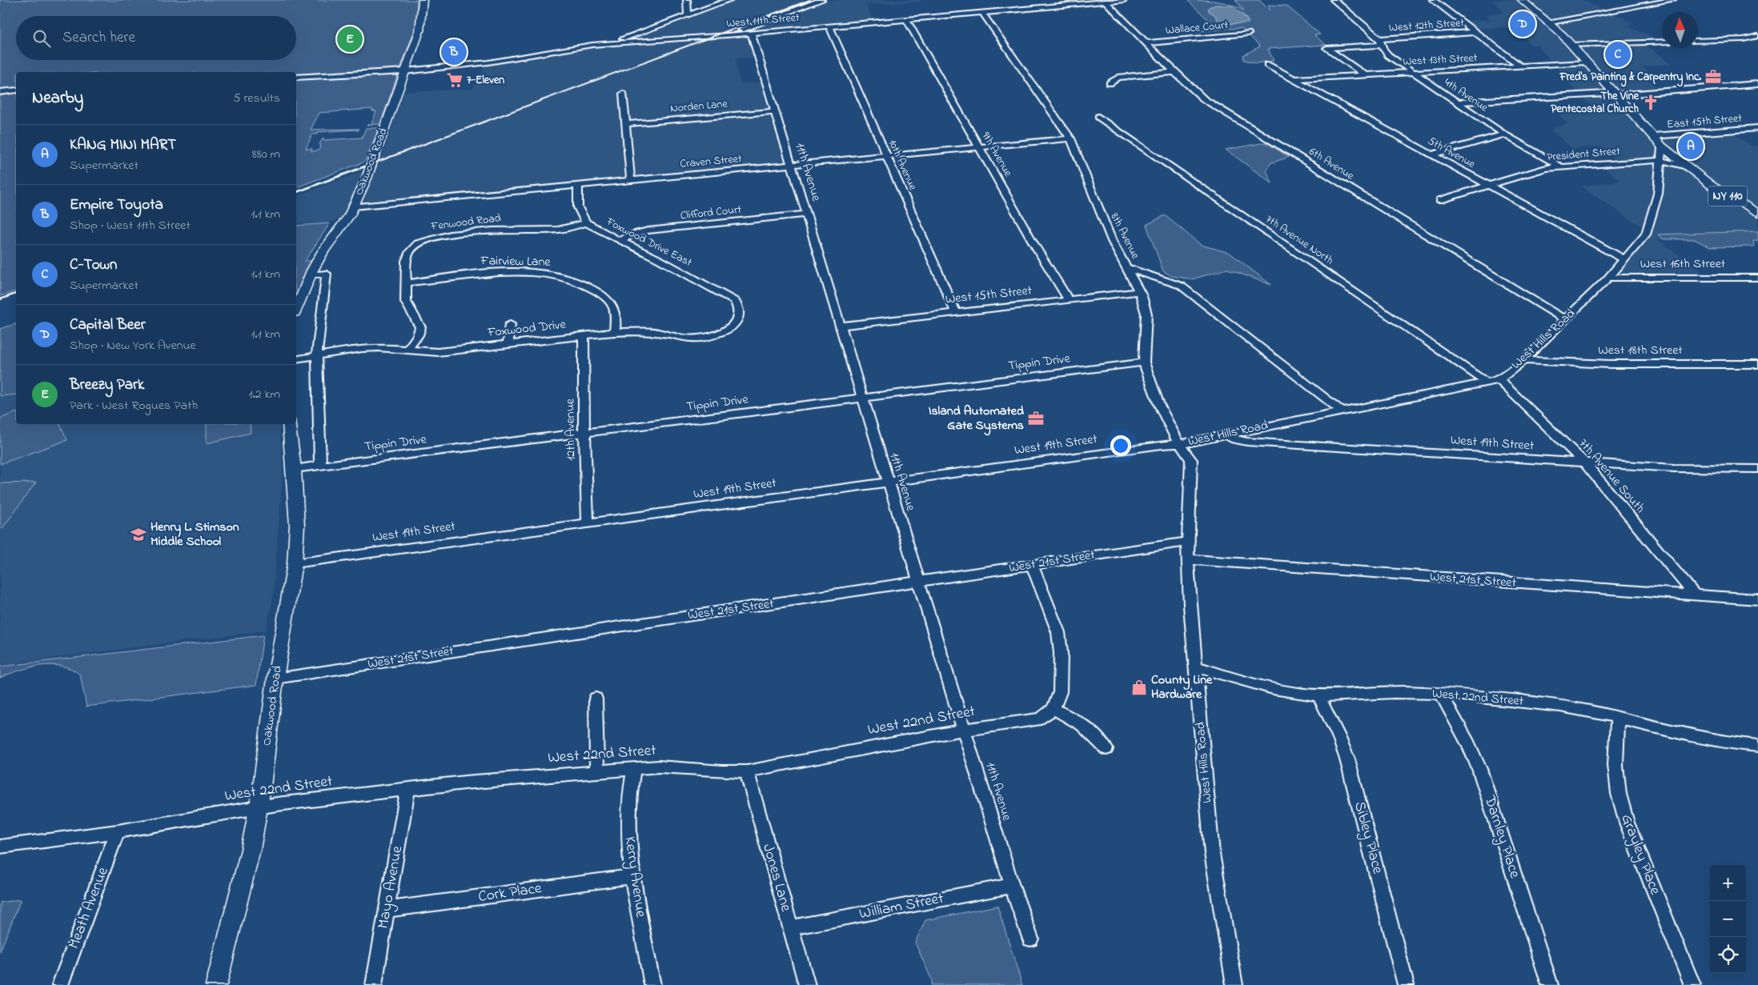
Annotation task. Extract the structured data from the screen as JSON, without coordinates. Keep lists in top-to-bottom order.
{
  "streets": {
    "main road": ["Oakwood Road", "NY 110"],
    "street": [
      "West 11th Street",
      "West 12th Street",
      "Wallace Court",
      "West 13th Street",
      "4th Avenue",
      "Norden Lane",
      "East 15th Street",
      "5th Avenue",
      "9th Avenue",
      "President Street",
      "Craven Street",
      "6th Avenue",
      "10th Avenue",
      "11th Avenue",
      "Clifford Court",
      "Fenwood Road",
      "8th Avenue",
      "7th Avenue North",
      "Foxwood Drive East",
      "Fairview Lane",
      "West 16th Street",
      "West 15th Street",
      "Foxwood Drive",
      "West Hills Road",
      "West 18th Street",
      "Tippin Drive",
      "12th Avenue",
      "West 19th Street",
      "7th Avenue South",
      "West 21st Street",
      "West 22nd Street",
      "Darnley Place",
      "Sibley Place",
      "Grayley Place",
      "Kerry Avenue",
      "Jones Lane",
      "Mayo Avenue",
      "Cork Place",
      "William Street",
      "Meath Avenue"
    ]
  },
  "crossings": [
    ["West 11th Street", "9th Avenue"],
    ["West 11th Street", "Oakwood Road"],
    ["West 11th Street", "6th Avenue"],
    ["West 11th Street", "10th Avenue"],
    ["West 11th Street", "11th Avenue"],
    ["West 11th Street", "8th Avenue"],
    ["West 12th Street", "West 13th Street"],
    ["West 12th Street", "4th Avenue"],
    ["Wallace Court", "6th Avenue"],
    ["West 13th Street", "4th Avenue"],
    ["West 13th Street", "5th Avenue"],
    ["West 13th Street", "NY 110"],
    ["4th Avenue", "President Street"],
    ["Norden Lane", "11th Avenue"],
    ["East 15th Street", "NY 110"],
    ["5th Avenue", "President Street"],
    ["5th Avenue", "West Hills Road"],
    ["9th Avenue", "Craven Street"],
    ["9th Avenue", "West 15th Street"],
    ["President Street", "NY 110"],
    ["President Street", "West Hills Road"],
    ["Oakwood Road", "Craven Street"],
    ["Oakwood Road", "Tippin Drive"],
    ["Oakwood Road", "West 19th Street"],
    ["Oakwood Road", "West 21st Street"],
    ["Oakwood Road", "West 22nd Street"],
    ["Craven Street", "10th Avenue"],
    ["Craven Street", "11th Avenue"],
    ["Craven Street", "8th Avenue"],
    ["Craven Street", "Foxwood Drive East"],
    ["6th Avenue", "West Hills Road"],
    ["10th Avenue", "West 15th Street"],
    ["11th Avenue", "Clifford Court"],
    ["11th Avenue", "West 15th Street"],
    ["11th Avenue", "Tippin Drive"],
    ["11th Avenue", "West 19th Street"],
    ["11th Avenue", "West 21st Street"],
    ["11th Avenue", "West 22nd Street"],
    ["11th Avenue", "William Street"],
    ["NY 110", "West Hills Road"],
    ["Clifford Court", "Foxwood Drive East"],
    ["Fenwood Road", "Foxwood Drive East"],
    ["Fenwood Road", "Fairview Lane"],
    ["Fenwood Road", "Foxwood Drive"],
    ["8th Avenue", "West Hills Road"],
    ["7th Avenue North", "West Hills Road"],
    ["Foxwood Drive East", "Foxwood Drive"],
    ["Fairview Lane", "Foxwood Drive"],
    ["West 16th Street", "West Hills Road"],
    ["Foxwood Drive", "12th Avenue"],
    ["West Hills Road", "West 18th Street"],
    ["West Hills Road", "West 19th Street"],
    ["West Hills Road", "7th Avenue South"],
    ["West Hills Road", "West 21st Street"],
    ["West Hills Road", "West 22nd Street"],
    ["Tippin Drive", "12th Avenue"],
    ["12th Avenue", "West 19th Street"],
    ["West 19th Street", "7th Avenue South"],
    ["7th Avenue South", "West 21st Street"],
    ["West 22nd Street", "Darnley Place"],
    ["West 22nd Street", "Sibley Place"],
    ["West 22nd Street", "Grayley Place"],
    ["West 22nd Street", "Kerry Avenue"],
    ["West 22nd Street", "Jones Lane"],
    ["West 22nd Street", "Mayo Avenue"],
    ["West 22nd Street", "Meath Avenue"],
    ["Kerry Avenue", "Cork Place"],
    ["Jones Lane", "William Street"],
    ["Mayo Avenue", "Cork Place"]
  ],
  "places": {
    "office": ["Fred's Painting & Carpentry Inc.", "Island Automated Gate Systems"],
    "supermarket": ["7-Eleven"],
    "church": ["The Vine Pentecostal Church"],
    "school or university": ["Henry L. Stimson Middle School"],
    "shop": ["County Line Hardware"]
  },
  "north": "top",
  "page": {
    "pins": [
      "D",
      "E",
      "B",
      "C",
      "A"
    ],
    "search": "Search here",
    "heading": ["Nearby", "5 results"],
    "list": [
      {
        "mark": "A",
        "name": "KANG MINI MART",
        "note": "Supermarket",
        "value": "880 m"
      },
      {
        "mark": "B",
        "name": "Empire Toyota",
        "note": "Shop · West 11th Street",
        "value": "1.1 km"
      },
      {
        "mark": "C",
        "name": "C-Town",
        "note": "Supermarket",
        "value": "1.1 km"
      },
      {
        "mark": "D",
        "name": "Capital Beer",
        "note": "Shop · New York Avenue",
        "value": "1.1 km"
      },
      {
        "mark": "E",
        "name": "Breezy Park",
        "note": "Park · West Rogues Path",
        "value": "1.2 km"
      }
    ],
    "map_buttons": ["+", "−"]
  }
}
